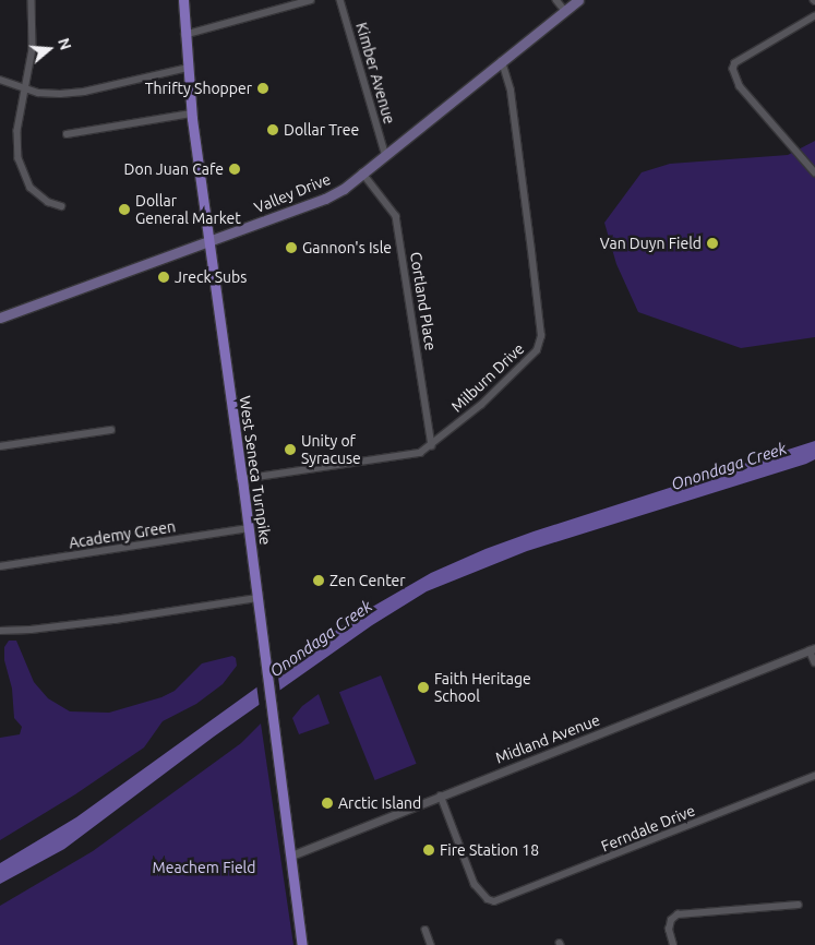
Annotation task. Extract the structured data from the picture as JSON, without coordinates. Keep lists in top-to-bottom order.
{
  "streets": {
    "main road": ["Valley Drive", "West Seneca Turnpike"],
    "street": [
      "Kimber Avenue",
      "Cortland Place",
      "Milburn Drive",
      "Academy Green",
      "Midland Avenue",
      "Ferndale Drive"
    ]
  },
  "crossings": [
    ["Kimber Avenue", "Valley Drive"],
    ["Valley Drive", "Cortland Place"],
    ["Valley Drive", "Milburn Drive"],
    ["Valley Drive", "West Seneca Turnpike"],
    ["Cortland Place", "Milburn Drive"],
    ["Milburn Drive", "West Seneca Turnpike"],
    ["West Seneca Turnpike", "Academy Green"],
    ["West Seneca Turnpike", "Midland Avenue"],
    ["Midland Avenue", "Ferndale Drive"]
  ],
  "water": ["Onondaga Creek"],
  "parks": ["Meachem Field"],
  "places": [
    "Thrifty Shopper",
    "Dollar Tree",
    "Don Juan Cafe",
    "Dollar General Market",
    "Van Duyn Field",
    "Gannon's Isle",
    "Jreck Subs",
    "Unity of Syracuse",
    "Zen Center",
    "Faith Heritage School",
    "Arctic Island",
    "Fire Station 18"
  ],
  "north": "right"
}
